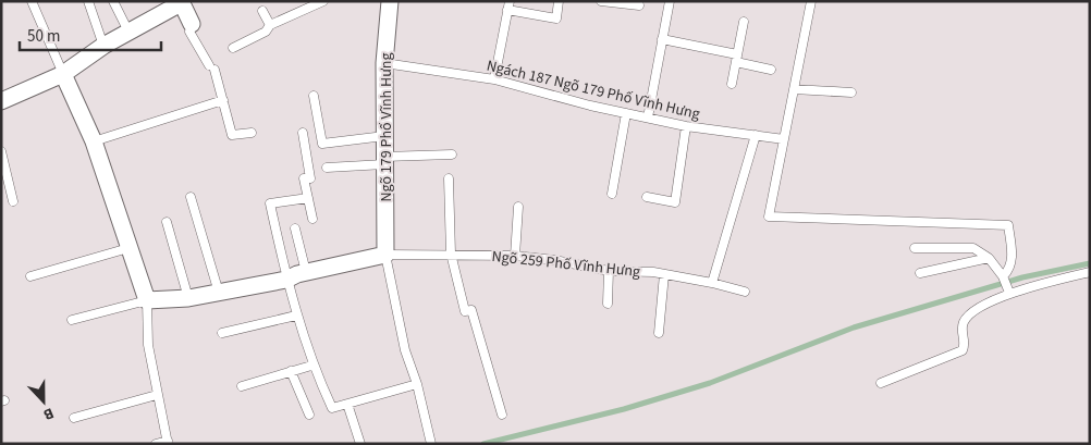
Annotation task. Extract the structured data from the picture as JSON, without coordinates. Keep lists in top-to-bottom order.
{
  "streets": {
    "street": ["Ngõ 179 Phố Vĩnh Hưng", "Ngõ 259 Phố Vĩnh Hưng"],
    "lane": ["Ngách 187 Ngõ 179 Phố Vĩnh Hưng"]
  },
  "crossings": [
    ["Ngách 187 Ngõ 179 Phố Vĩnh Hưng", "Ngõ 179 Phố Vĩnh Hưng"],
    ["Ngõ 179 Phố Vĩnh Hưng", "Ngõ 259 Phố Vĩnh Hưng"]
  ],
  "scale_bar": "50 m",
  "north": "bottom"
}
